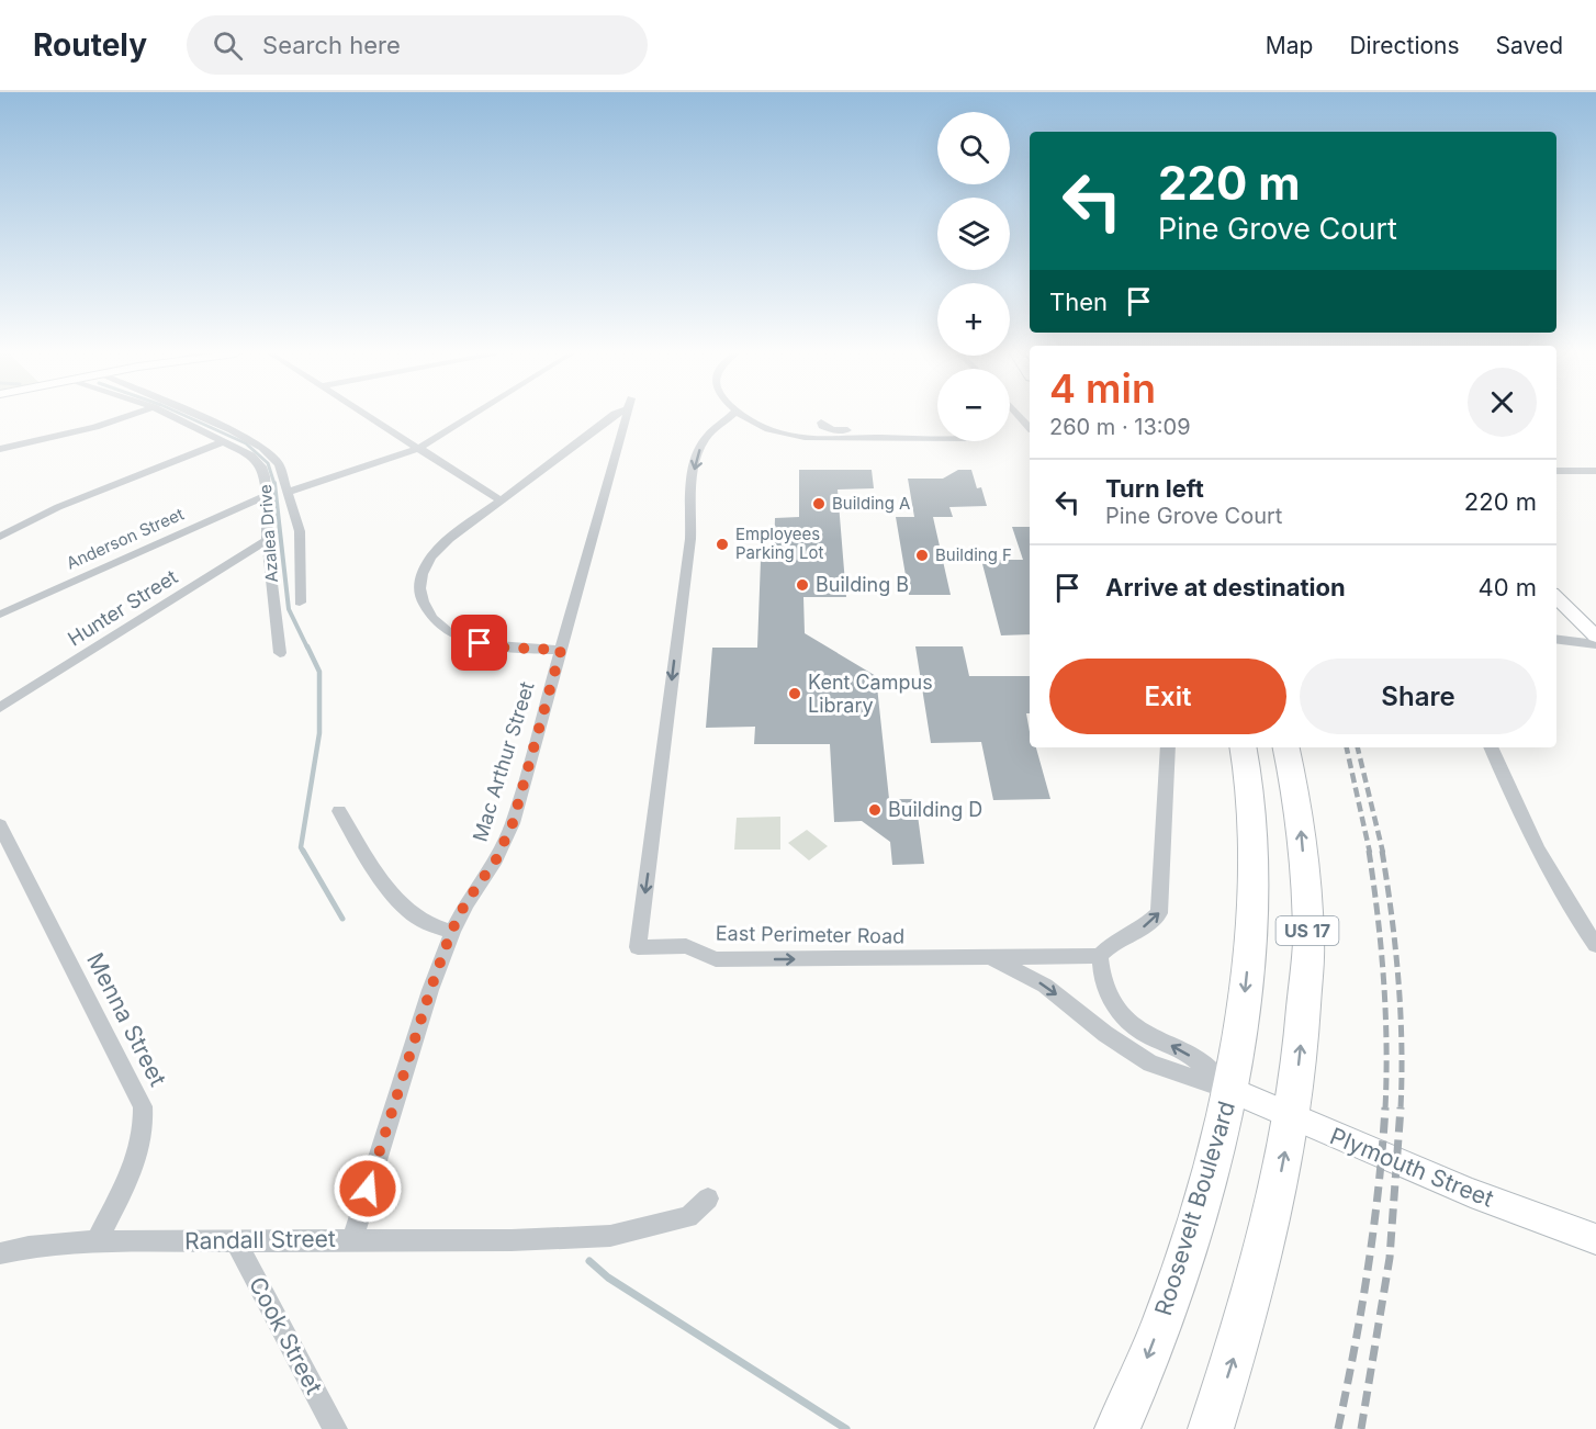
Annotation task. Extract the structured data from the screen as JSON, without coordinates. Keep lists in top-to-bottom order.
{
  "streets": {
    "highway": ["US 17", "Roosevelt Boulevard"],
    "street": [
      "Azalea Drive",
      "Anderson Street",
      "Hunter Street",
      "Mac Arthur Street",
      "East Perimeter Road",
      "Menna Street",
      "Plymouth Street",
      "Randall Street",
      "Cook Street"
    ]
  },
  "crossings": [
    ["Azalea Drive", "Anderson Street"],
    ["Azalea Drive", "Hunter Street"],
    ["Mac Arthur Street", "Randall Street"],
    ["US 17", "Plymouth Street"],
    ["Menna Street", "Randall Street"],
    ["Plymouth Street", "Roosevelt Boulevard"],
    ["Randall Street", "Cook Street"]
  ],
  "places": [
    "Building A",
    "Employees Parking Lot",
    "Building F",
    "Building B",
    "Kent Campus Library",
    "Building D"
  ],
  "page": {
    "header": "Routely",
    "search": "Search here",
    "nav": ["Map", "Directions", "Saved"],
    "map_buttons": ["+", "−"],
    "turn": ["220 m", "Pine Grove Court"],
    "then": "Then",
    "heading": ["4 min", "260 m · 13:09"],
    "list": [
      {
        "name": "Turn left",
        "note": "Pine Grove Court",
        "value": "220 m"
      },
      {
        "name": "Arrive at destination",
        "value": "40 m"
      }
    ],
    "buttons": ["Exit", "Share"]
  }
}
